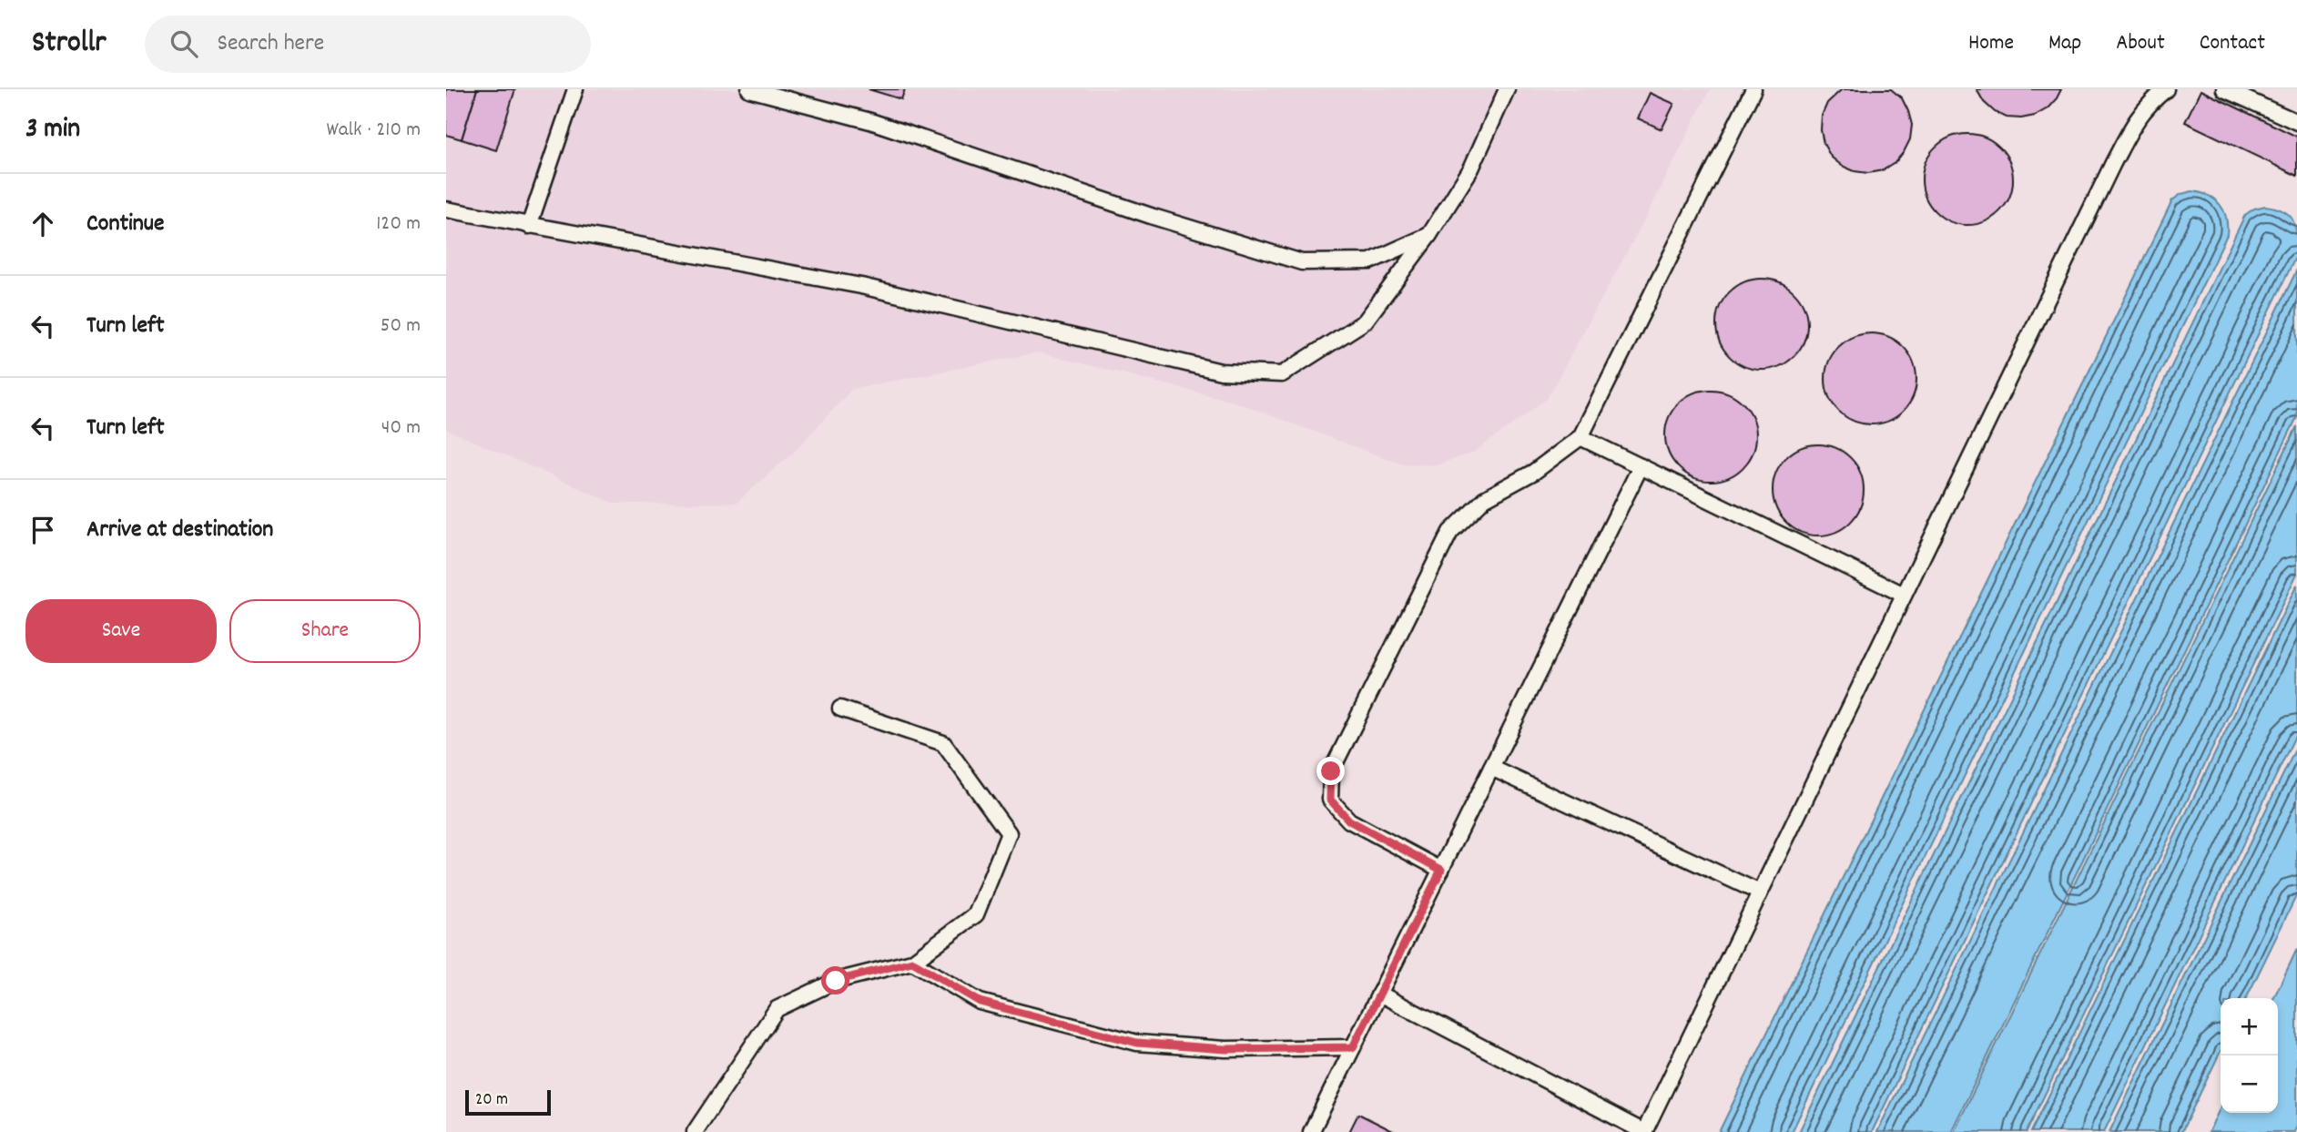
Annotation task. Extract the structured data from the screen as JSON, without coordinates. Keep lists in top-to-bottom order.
{
  "scale_bar": "20 m",
  "page": {
    "header": "Strollr",
    "search": "Search here",
    "nav": [
      "Home",
      "Map",
      "About",
      "Contact"
    ],
    "heading": ["3 min", "Walk · 210 m"],
    "list": [
      ["Continue", "120 m"],
      ["Turn left", "50 m"],
      ["Turn left", "40 m"],
      "Arrive at destination"
    ],
    "buttons": ["Save", "Share"],
    "map_buttons": ["+", "−"],
    "scale": "20 m"
  }
}
